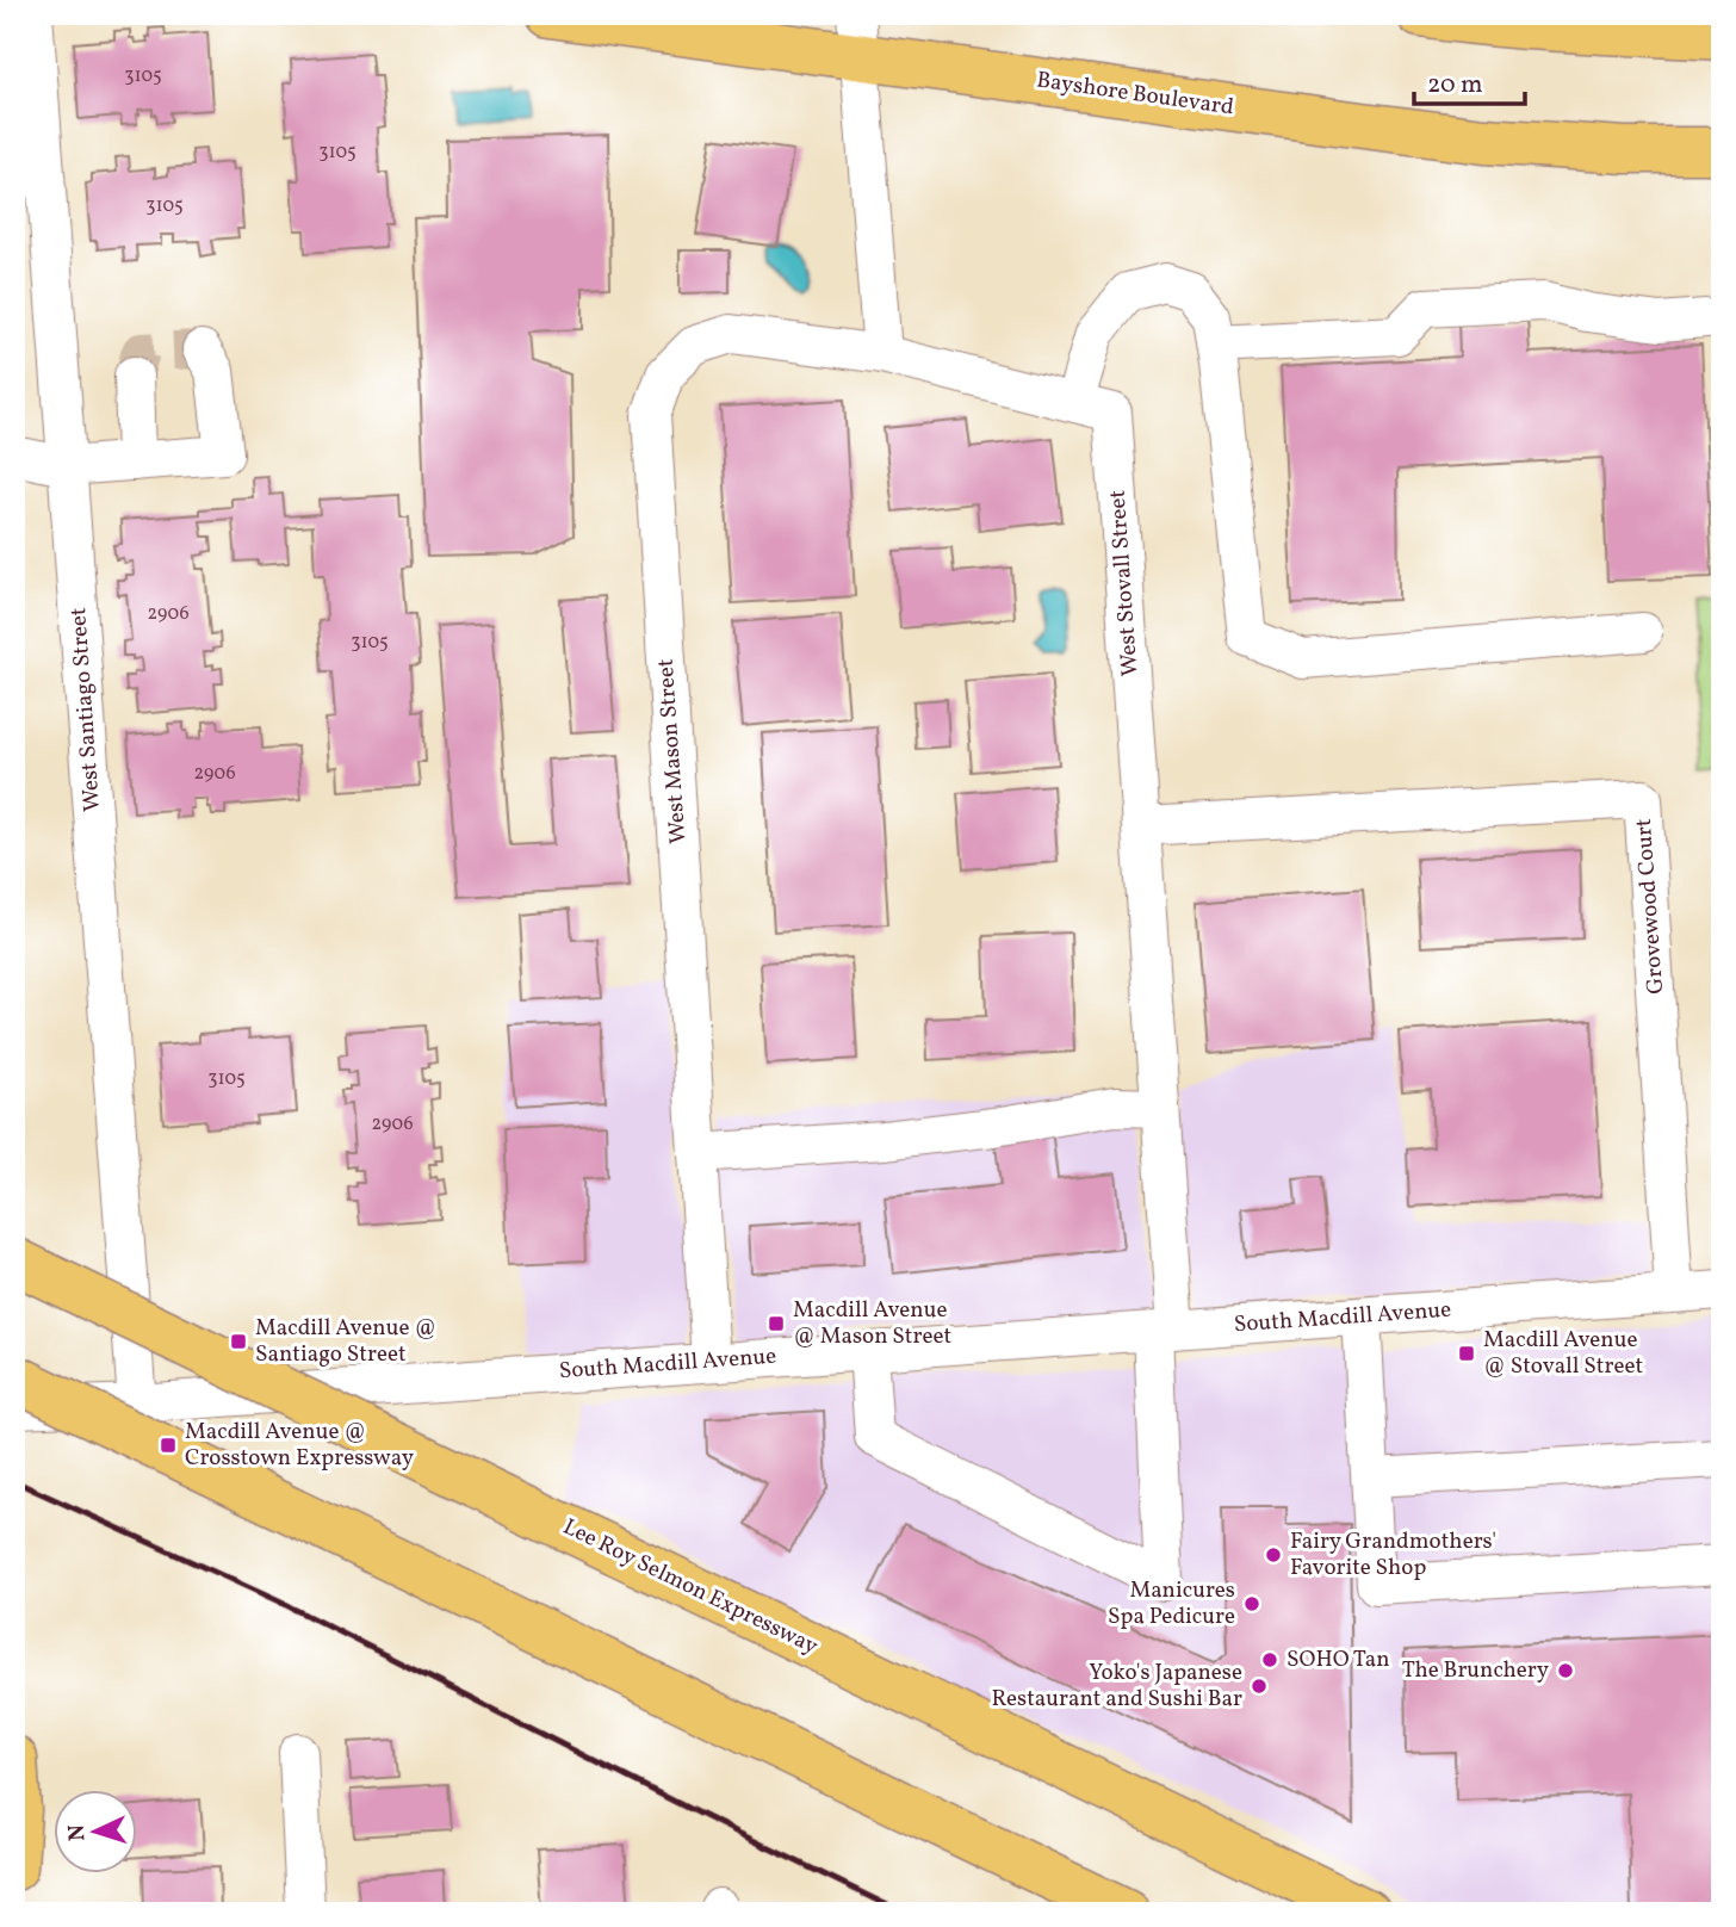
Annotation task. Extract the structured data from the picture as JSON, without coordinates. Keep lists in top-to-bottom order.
{
  "streets": {
    "main road": ["Bayshore Boulevard", "Lee Roy Selmon Expressway"],
    "street": [
      "West Stovall Street",
      "West Santiago Street",
      "West Mason Street",
      "Grovewood Court",
      "South Macdill Avenue"
    ]
  },
  "crossings": [
    ["West Stovall Street", "West Mason Street"],
    ["West Stovall Street", "Grovewood Court"],
    ["West Stovall Street", "South Macdill Avenue"],
    ["West Santiago Street", "South Macdill Avenue"],
    ["West Mason Street", "South Macdill Avenue"],
    ["Grovewood Court", "South Macdill Avenue"]
  ],
  "places": {
    "transit": [
      "Macdill Avenue @ Mason Street",
      "Macdill Avenue @ Santiago Street",
      "Macdill Avenue @ Stovall Street",
      "Macdill Avenue @ Crosstown Expressway"
    ],
    "other": [
      "Fairy Grandmothers' Favorite Shop",
      "Manicures Spa Pedicure",
      "SOHO Tan",
      "The Brunchery",
      "Yoko's Japanese Restaurant and Sushi Bar"
    ]
  },
  "house_numbers": [
    "3105",
    "3105",
    "3105",
    "2906",
    "3105",
    "2906",
    "3105",
    "2906"
  ],
  "scale_bar": "20 m",
  "north": "left"
}
